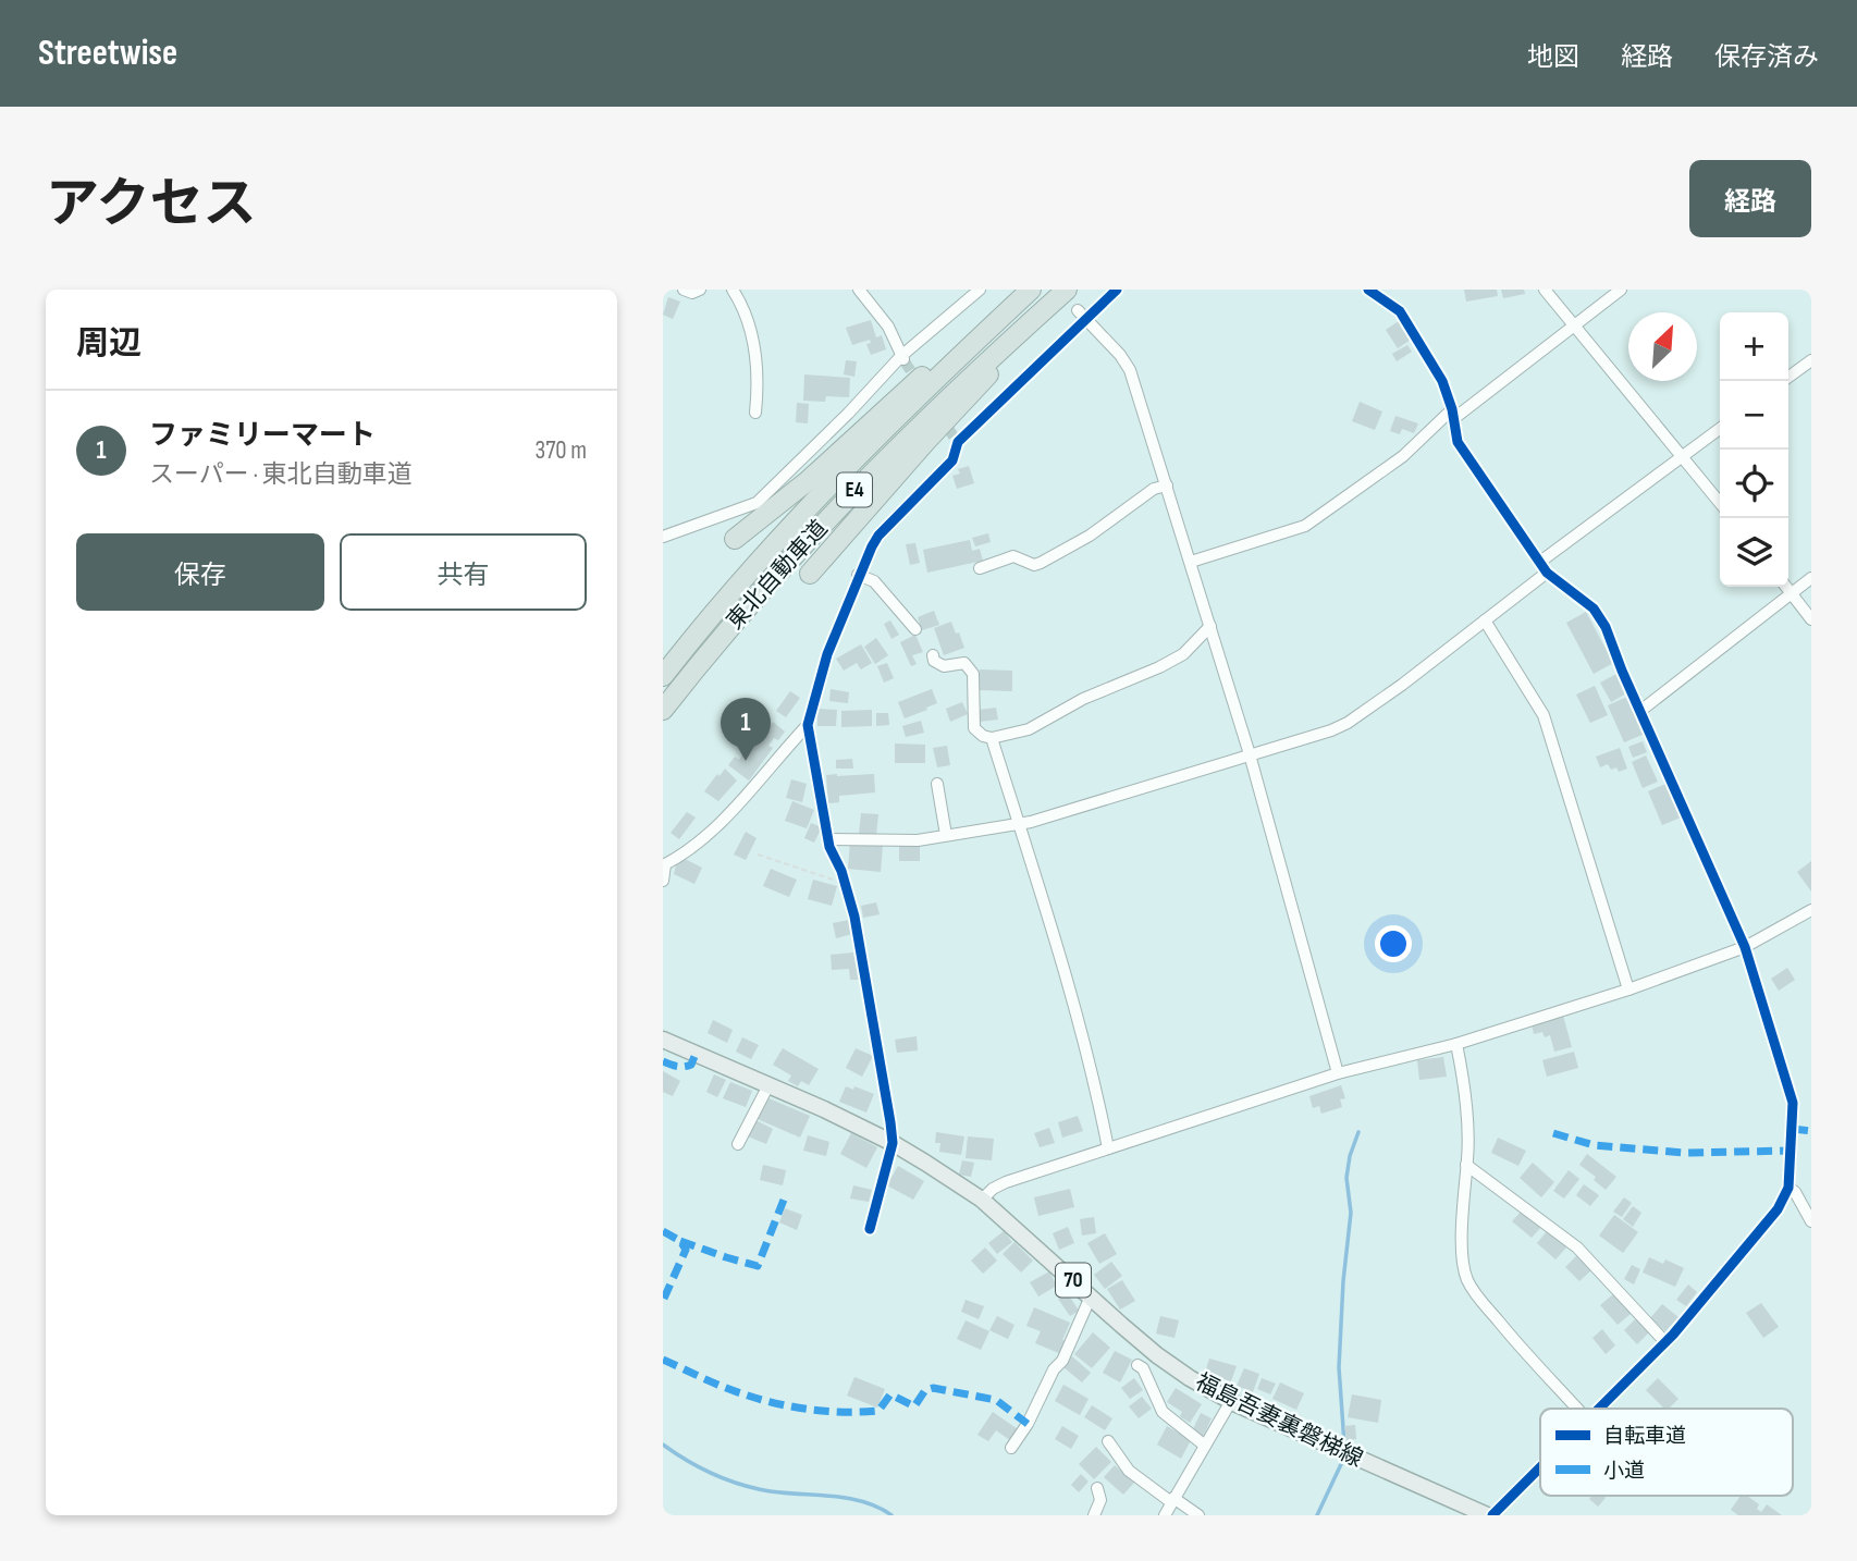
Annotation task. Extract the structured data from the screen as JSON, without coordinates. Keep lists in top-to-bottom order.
{
  "streets": {
    "highway": ["E4", "東北自動車道"],
    "main road": ["70", "福島吾妻裏磐梯線"]
  },
  "legend": ["自転車道", "小道"],
  "north": "top right",
  "page": {
    "header": "Streetwise",
    "nav": ["地図", "経路", "保存済み"],
    "title": "アクセス",
    "buttons": [
      "経路",
      ["保存", "共有"]
    ],
    "heading": "周辺",
    "map_buttons": ["+", "−"],
    "list": [
      {
        "mark": "1",
        "name": "ファミリーマート",
        "note": "スーパー · 東北自動車道",
        "value": "370 m"
      }
    ],
    "pins": "1"
  }
}
